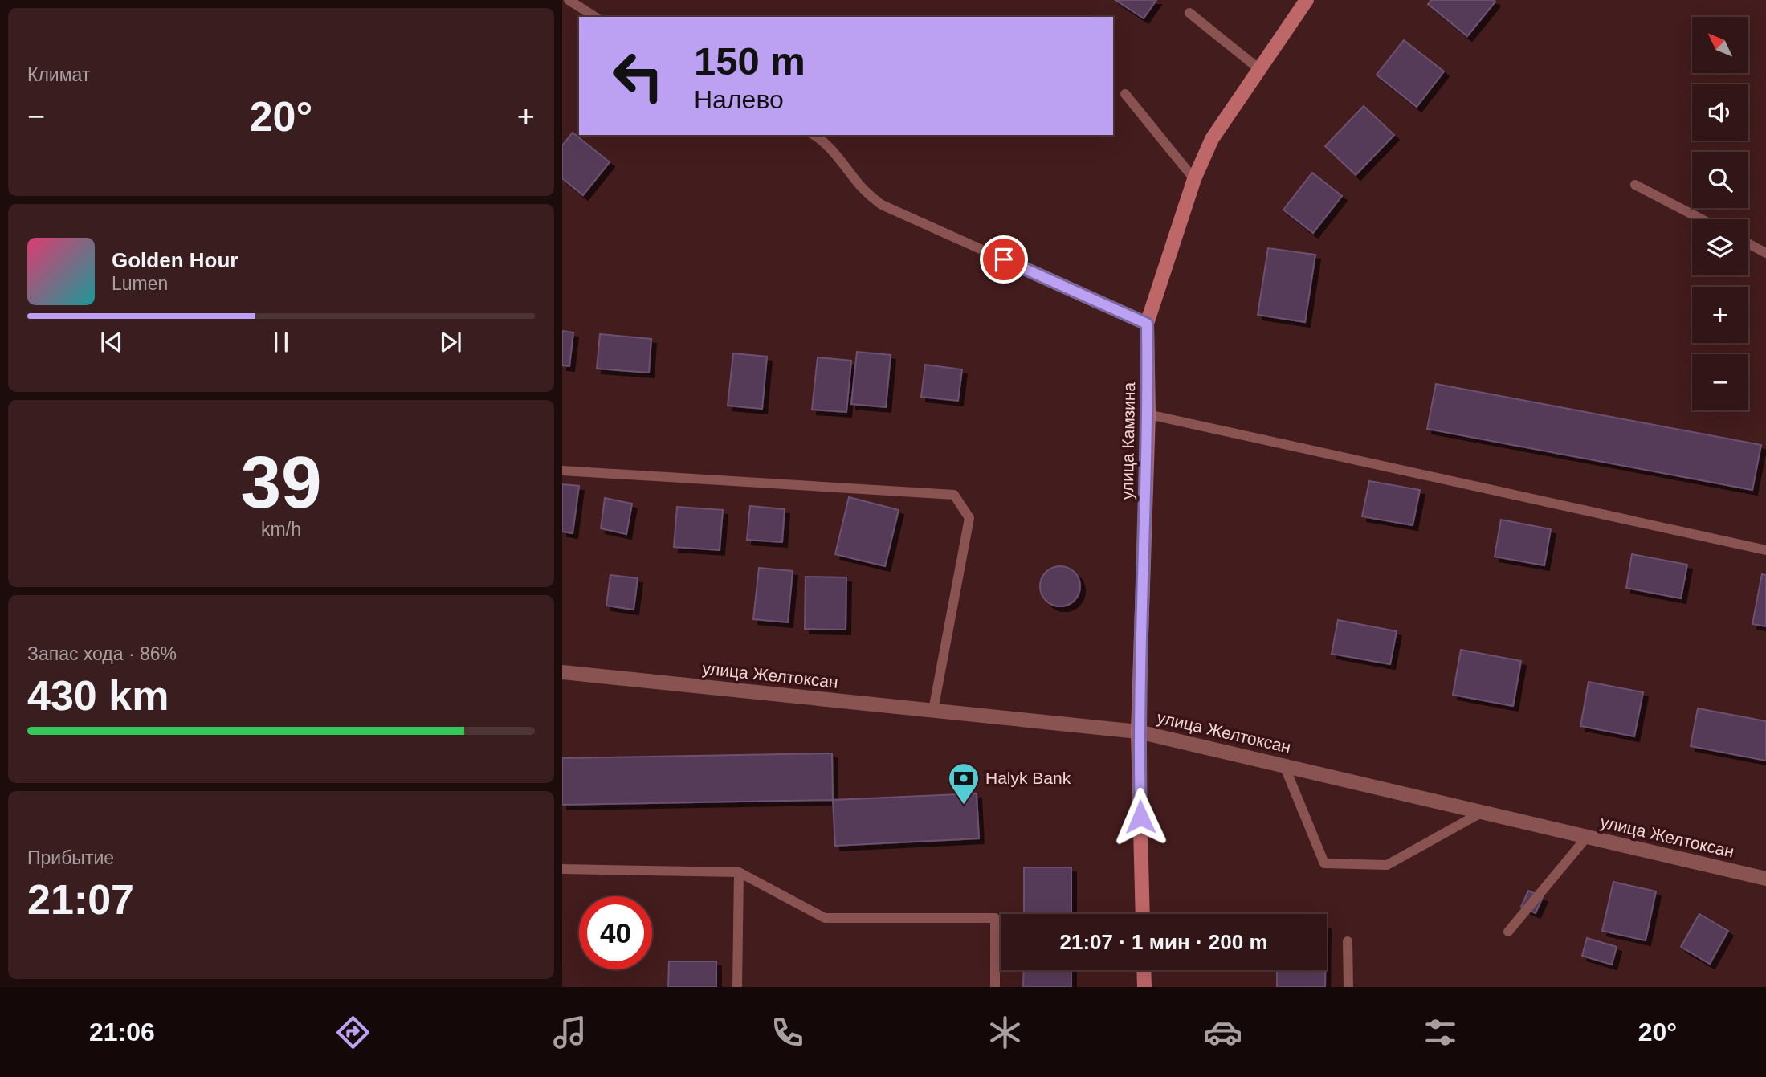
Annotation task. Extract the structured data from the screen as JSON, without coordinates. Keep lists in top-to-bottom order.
{
  "streets": {
    "street": ["улица Камзина", "улица Желтоксан"]
  },
  "crossings": [
    ["улица Камзина", "улица Желтоксан"]
  ],
  "places": {
    "bank": ["Halyk Bank"]
  },
  "north": "top left",
  "page": {
    "tile": [
      "Климат",
      ["39", "km/h"],
      ["Запас хода · 86%", "430 km"],
      ["Прибытие", "21:07"]
    ],
    "map_buttons": ["+", "−"],
    "turn": ["150 m", "Налево"],
    "heat": ["−", "20°", "+"],
    "song": ["Golden Hour", "Lumen"],
    "limit": "40",
    "trip": "21:07 · 1 мин · 200 m",
    "tabs": ["21:06", "20°"]
  }
}
